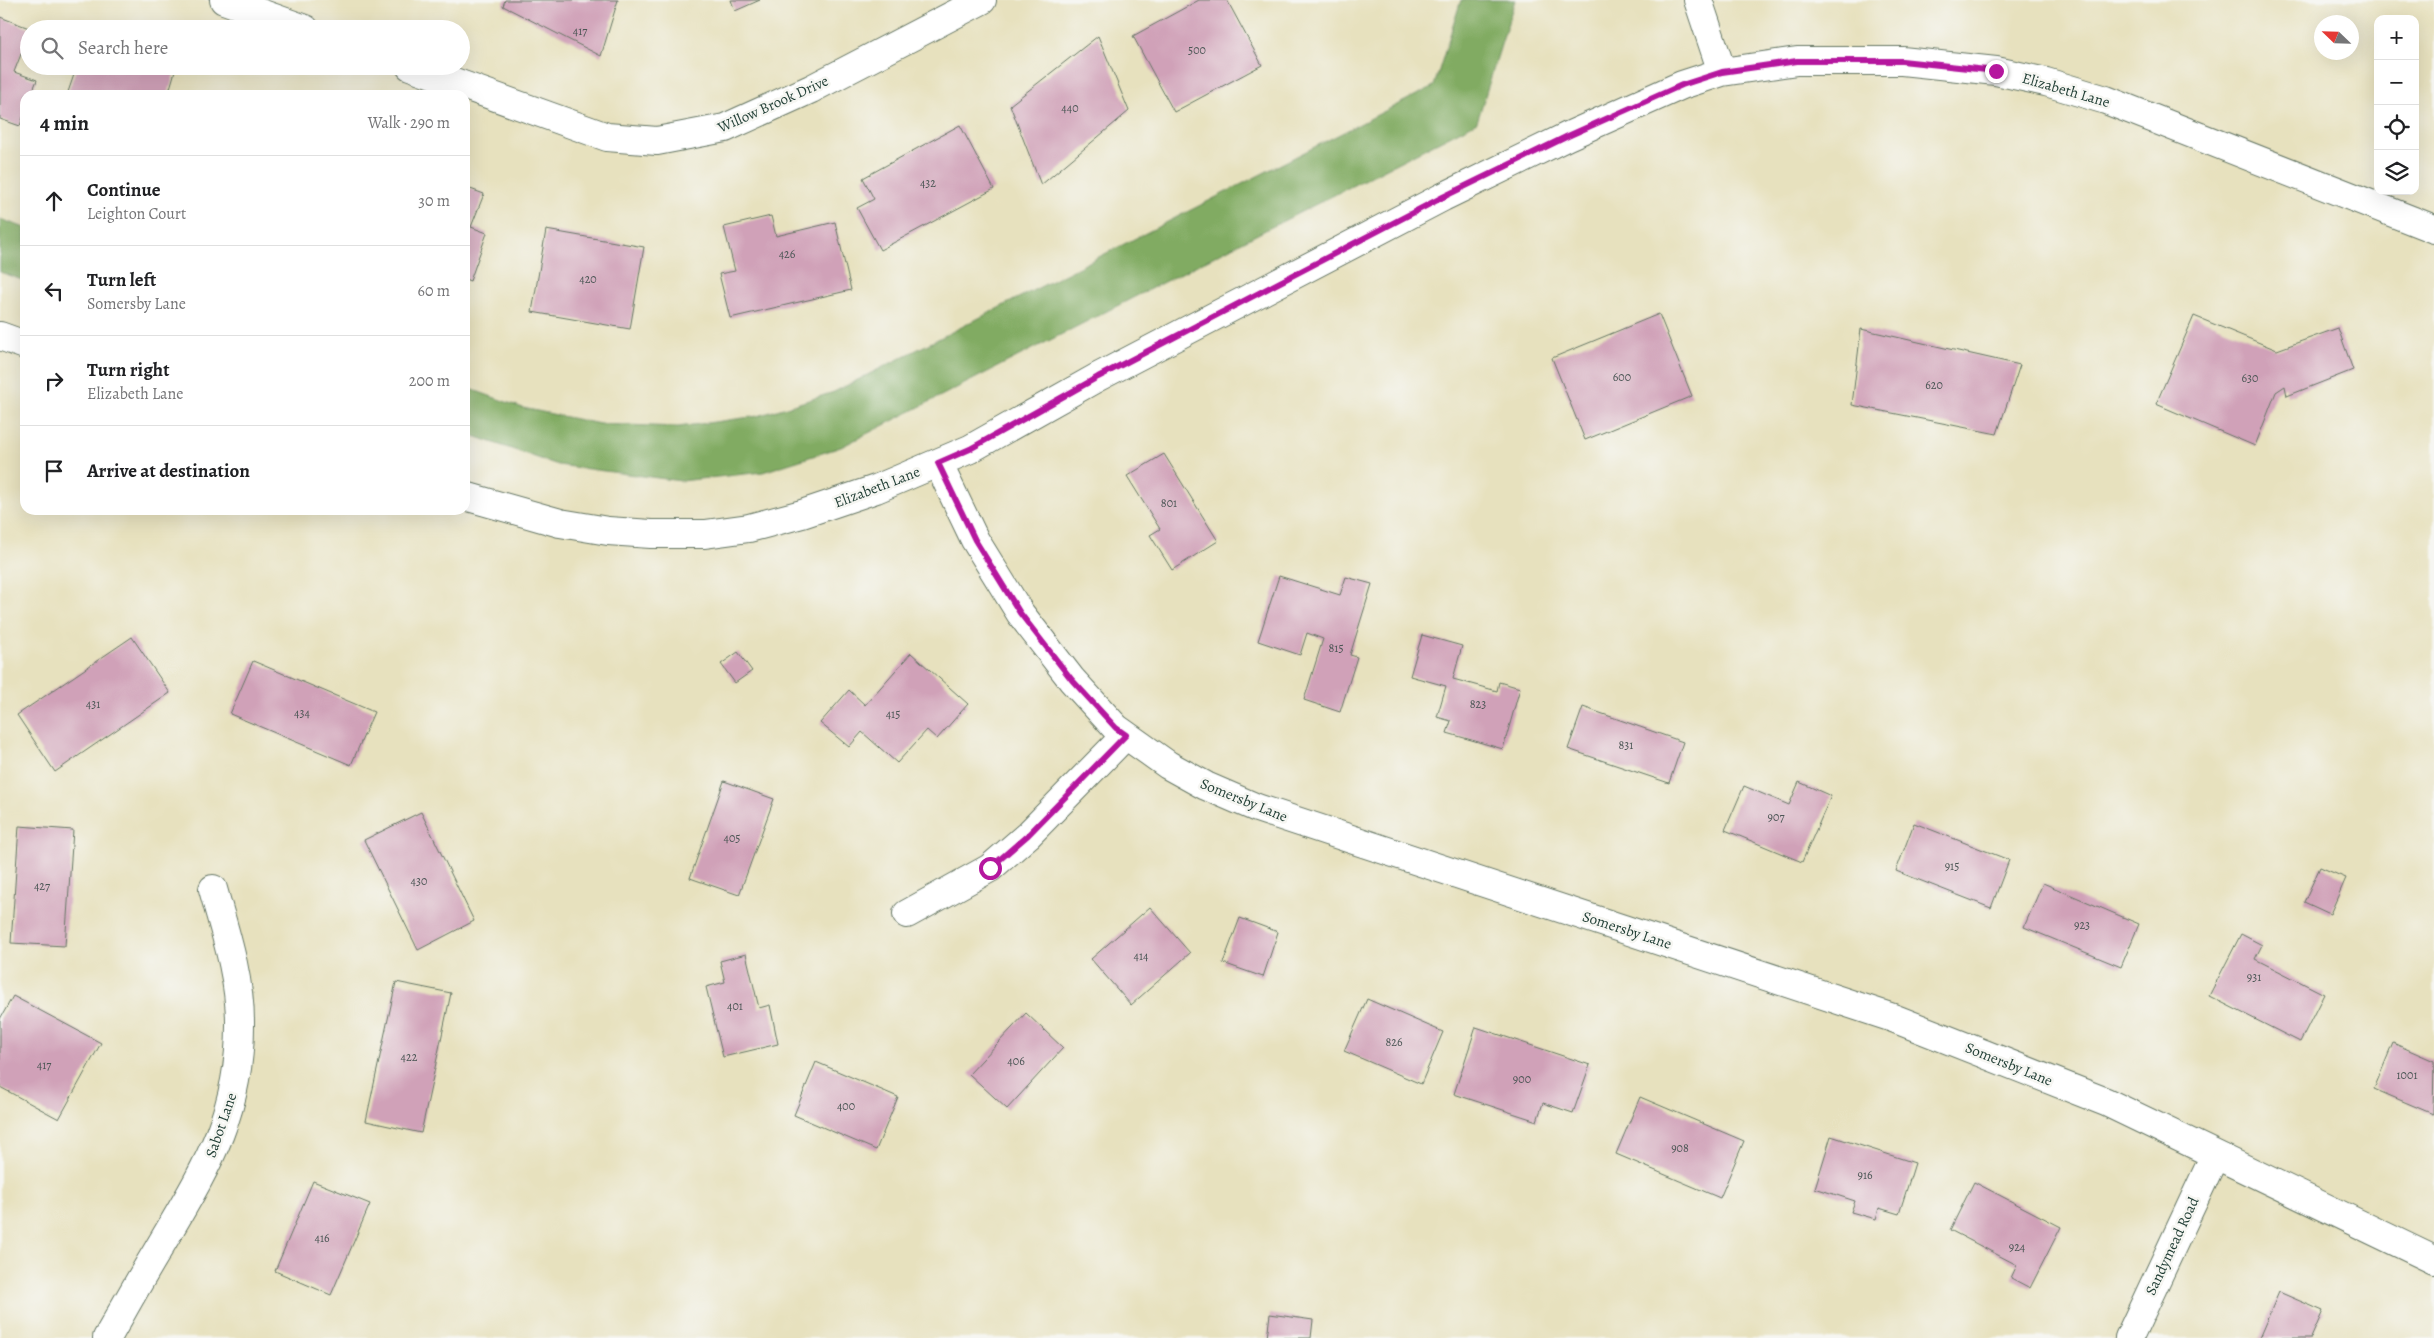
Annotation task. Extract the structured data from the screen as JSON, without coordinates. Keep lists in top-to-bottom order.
{
  "streets": {
    "street": [
      "Elizabeth Lane",
      "Willow Brook Drive",
      "Somersby Lane",
      "Sabot Lane",
      "Sandymead Road"
    ]
  },
  "crossings": [
    ["Elizabeth Lane", "Somersby Lane"],
    ["Somersby Lane", "Sandymead Road"]
  ],
  "house_numbers": [
    "417",
    "500",
    "440",
    "432",
    "426",
    "420",
    "600",
    "630",
    "620",
    "801",
    "815",
    "431",
    "823",
    "434",
    "415",
    "831",
    "907",
    "405",
    "915",
    "430",
    "427",
    "923",
    "414",
    "931",
    "401",
    "826",
    "422",
    "406",
    "417",
    "1001",
    "900",
    "400",
    "908",
    "916",
    "416",
    "924"
  ],
  "north": "top left",
  "page": {
    "map_buttons": ["+", "−"],
    "search": "Search here",
    "heading": ["4 min", "Walk · 290 m"],
    "list": [
      ["Continue", "Leighton Court", "30 m"],
      ["Turn left", "Somersby Lane", "60 m"],
      ["Turn right", "Elizabeth Lane", "200 m"],
      "Arrive at destination"
    ]
  }
}
